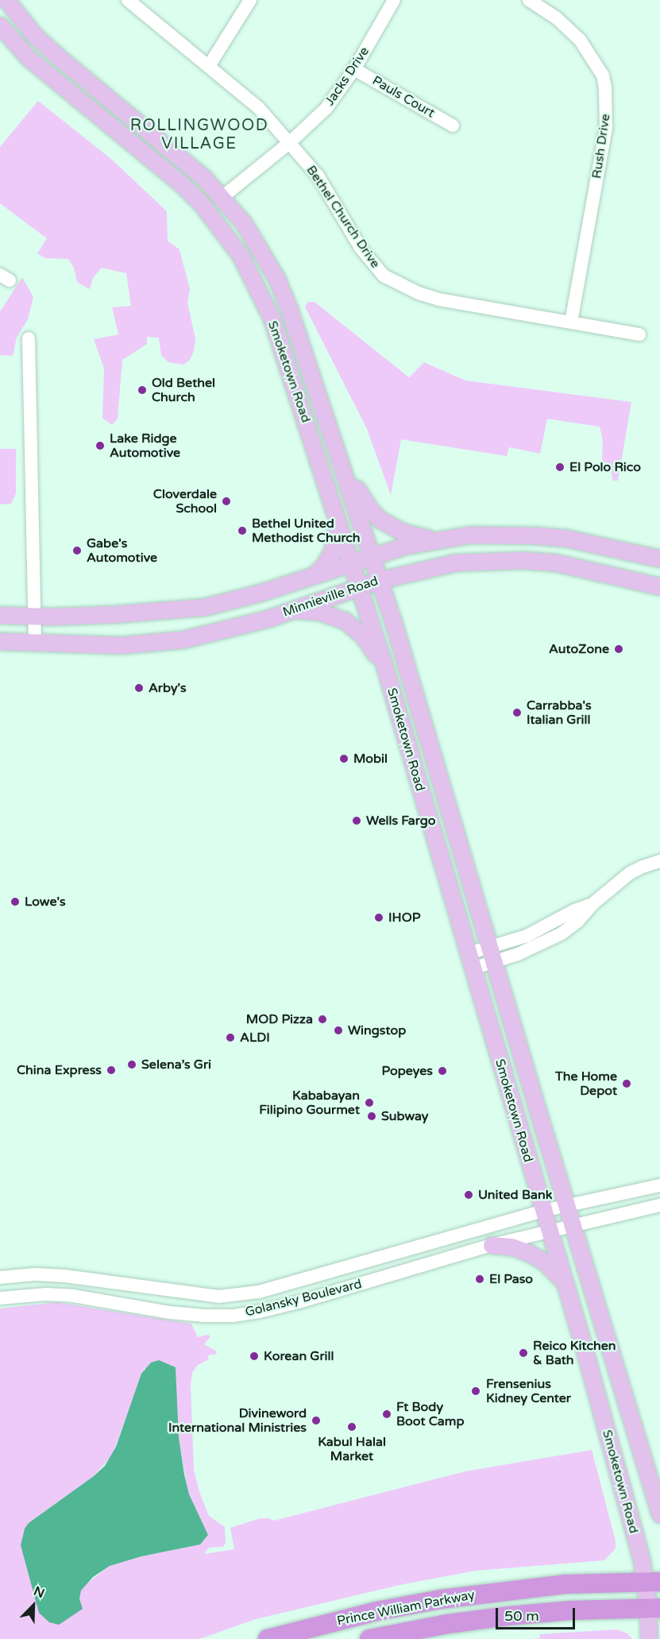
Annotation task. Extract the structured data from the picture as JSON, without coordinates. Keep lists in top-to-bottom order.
{
  "streets": {
    "highway": ["Prince William Parkway"],
    "main road": ["Smoketown Road", "Minnieville Road"],
    "street": [
      "Jacks Drive",
      "Pauls Court",
      "Rush Drive",
      "Bethel Church Drive",
      "Golansky Boulevard"
    ]
  },
  "crossings": [
    ["Jacks Drive", "Pauls Court"],
    ["Jacks Drive", "Bethel Church Drive"],
    ["Jacks Drive", "Smoketown Road"],
    ["Rush Drive", "Bethel Church Drive"],
    ["Smoketown Road", "Minnieville Road"],
    ["Smoketown Road", "Golansky Boulevard"],
    ["Smoketown Road", "Prince William Parkway"]
  ],
  "districts": ["ROLLINGWOOD VILLAGE"],
  "places": [
    "Old Bethel Church",
    "Lake Ridge Automotive",
    "El Polo Rico",
    "Cloverdale School",
    "Bethel United Methodist Church",
    "Gabe's Automotive",
    "AutoZone",
    "Arby's",
    "Carrabba's Italian Grill",
    "Mobil",
    "Wells Fargo",
    "Lowe's",
    "IHOP",
    "MOD Pizza",
    "Wingstop",
    "ALDI",
    "Selena’s Gri",
    "China Express",
    "Popeyes",
    "The Home Depot",
    "Kababayan Filipino Gourmet",
    "Subway",
    "United Bank",
    "El Paso",
    "Reico Kitchen & Bath",
    "Korean Grill",
    "Frensenius Kidney Center",
    "Ft Body Boot Camp",
    "Divineword International Ministries",
    "Kabul Halal Market"
  ],
  "scale_bar": "50 m",
  "north": "top right"
}
